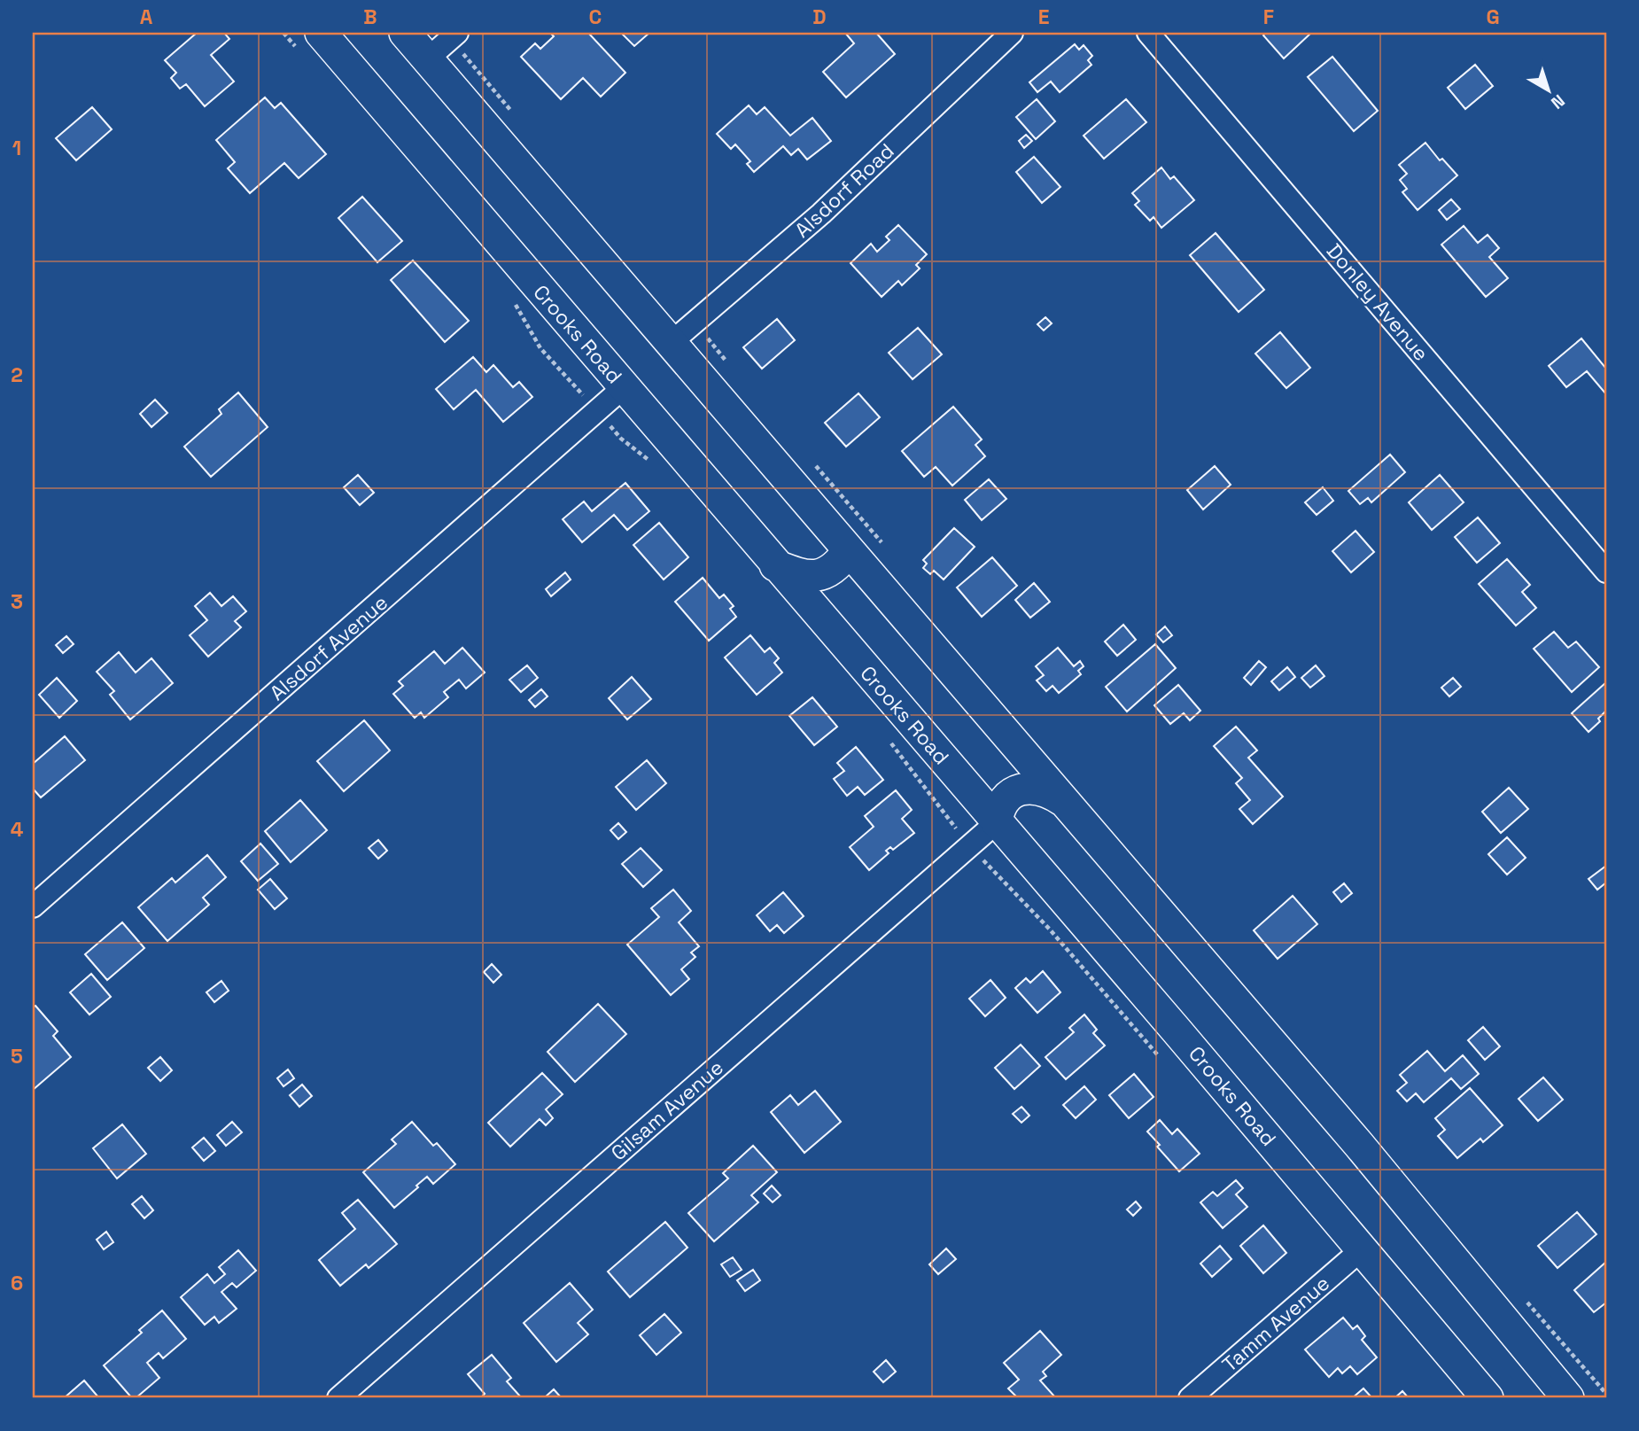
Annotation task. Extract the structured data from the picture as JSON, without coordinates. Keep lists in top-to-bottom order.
{
  "streets": {
    "main road": ["Crooks Road"],
    "street": [
      "Alsdorf Road",
      "Donley Avenue",
      "Alsdorf Avenue",
      "Gilsam Avenue",
      "Tamm Avenue"
    ]
  },
  "crossings": [
    ["Crooks Road", "Alsdorf Avenue"],
    ["Crooks Road", "Gilsam Avenue"],
    ["Crooks Road", "Tamm Avenue"]
  ],
  "north": "bottom right",
  "grid": {
    "columns": [
      "A",
      "B",
      "C",
      "D",
      "E",
      "F",
      "G"
    ],
    "rows": [
      "1",
      "2",
      "3",
      "4",
      "5",
      "6"
    ]
  }
}
